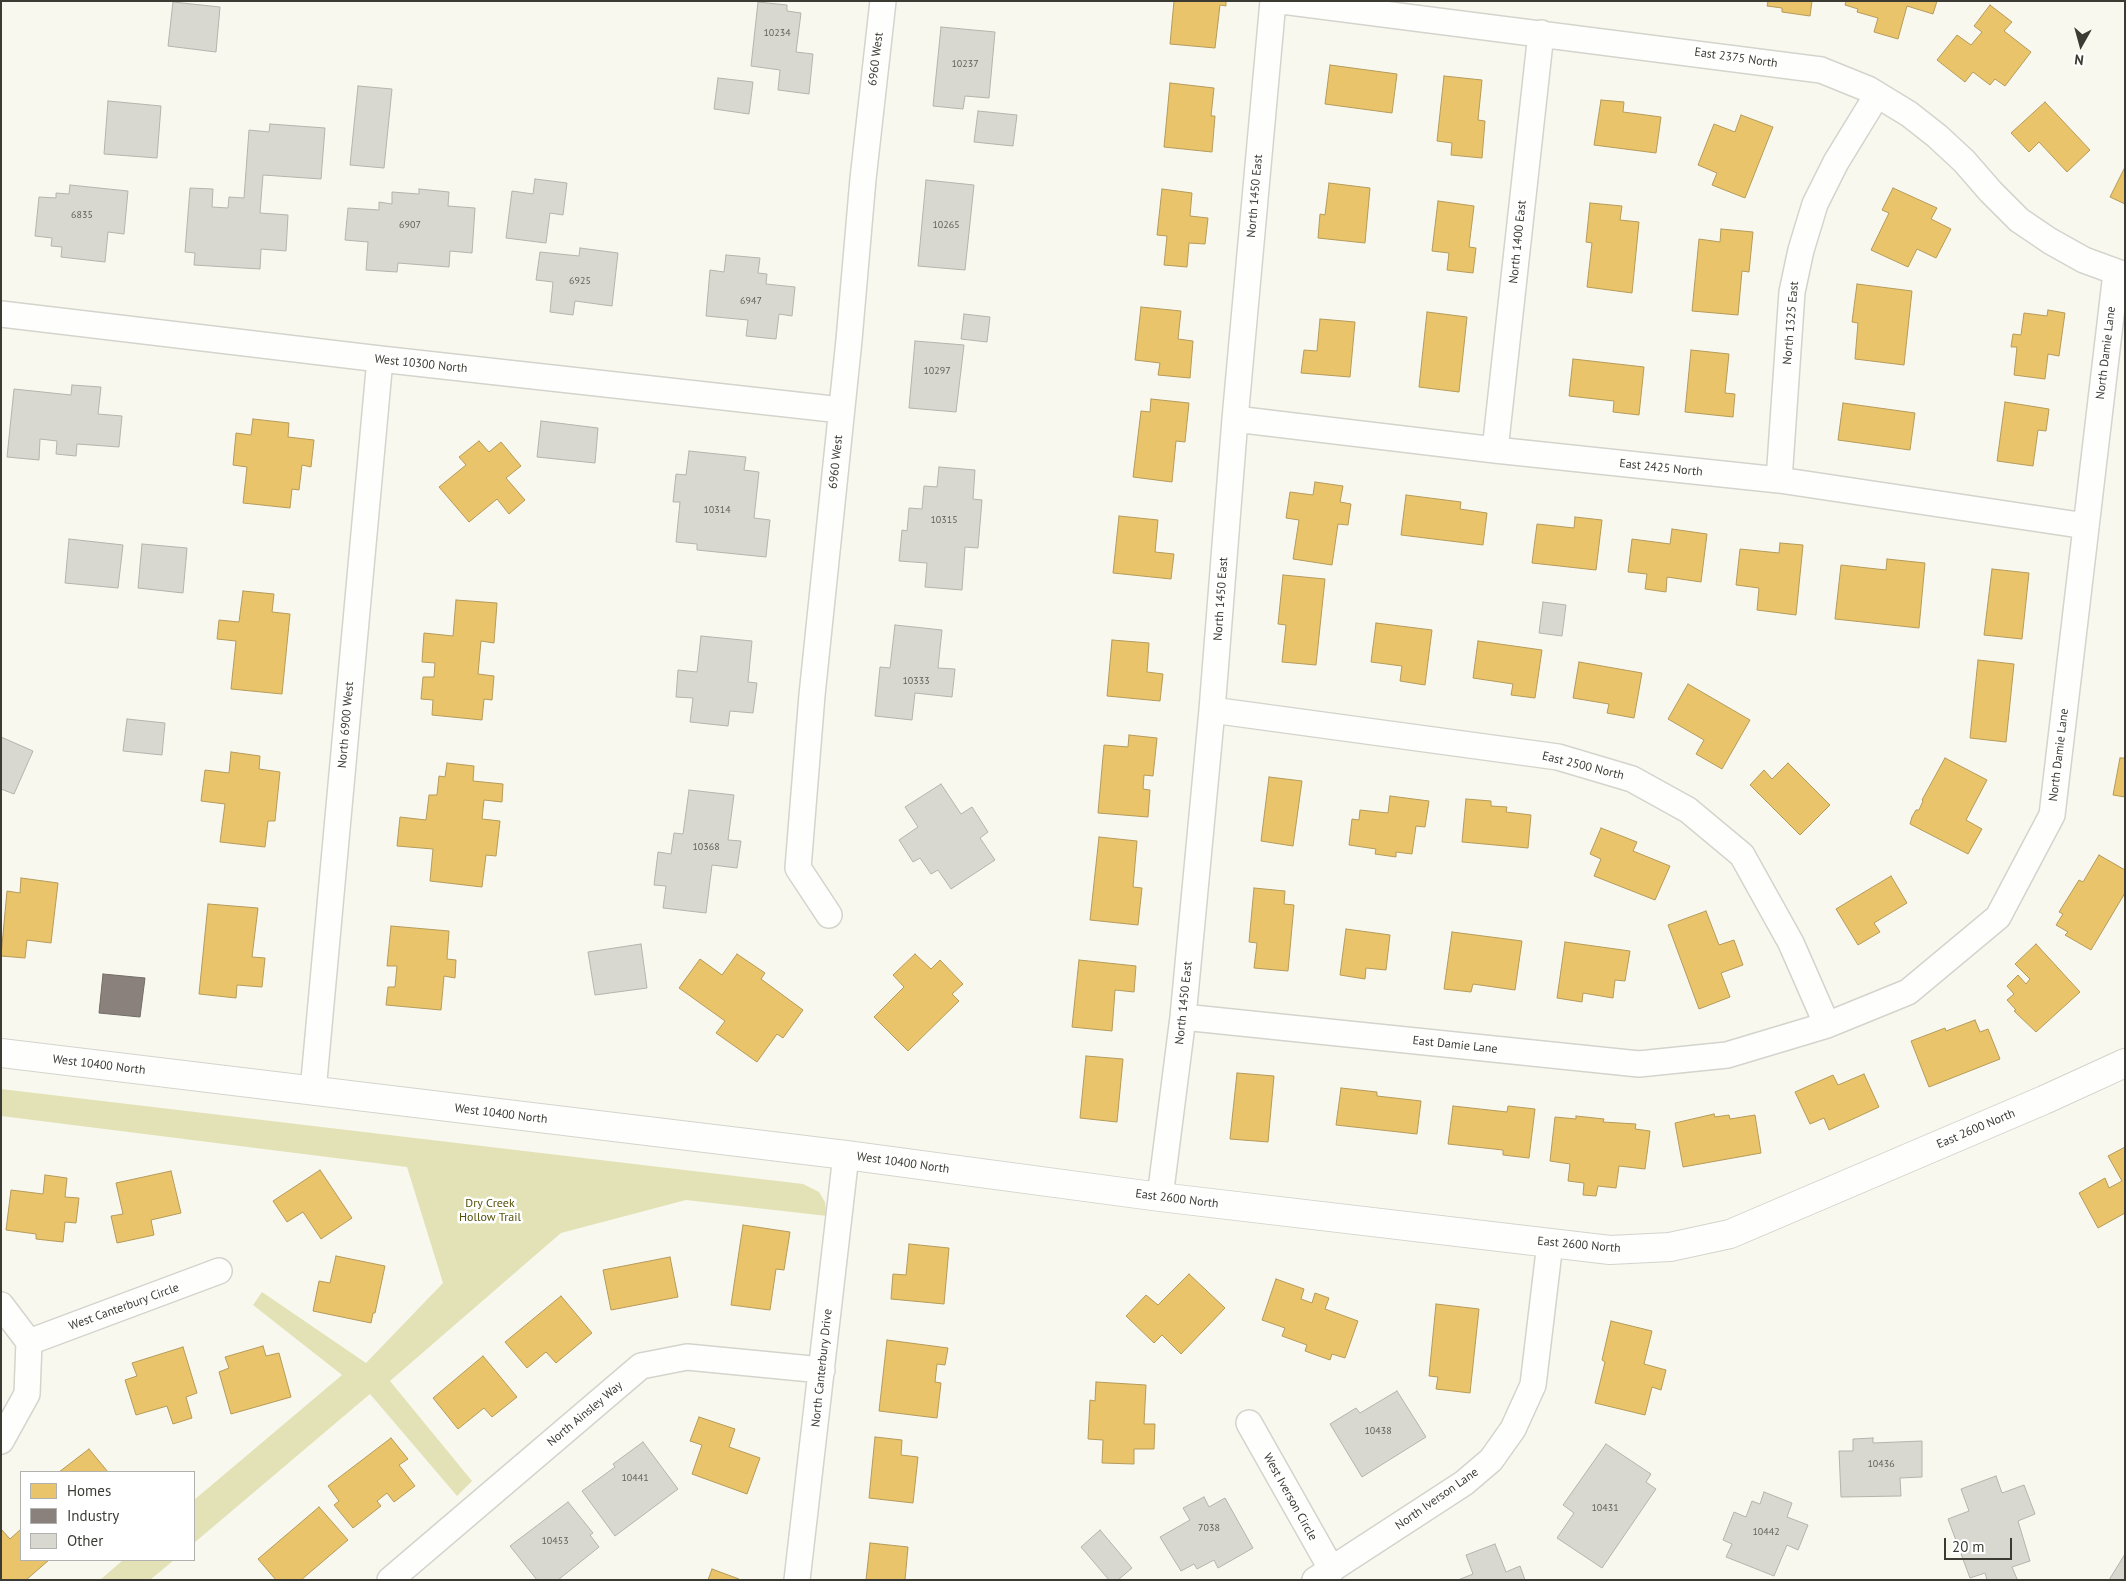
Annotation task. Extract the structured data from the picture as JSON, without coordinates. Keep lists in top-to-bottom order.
{
  "streets": {
    "street": [
      "East 2375 North",
      "6960 West",
      "North 1450 East",
      "North 1400 East",
      "North 1325 East",
      "North Damie Lane",
      "West 10300 North",
      "East 2425 North",
      "North 6900 West",
      "East 2500 North",
      "East Damie Lane",
      "West 10400 North",
      "East 2600 North",
      "West Canterbury Circle",
      "North Canterbury Drive",
      "North Ainsley Way",
      "West Iverson Circle",
      "North Iverson Lane"
    ]
  },
  "crossings": [
    ["East 2375 North", "North 1400 East"],
    ["East 2375 North", "North 1325 East"],
    ["East 2375 North", "North Damie Lane"],
    ["6960 West", "West 10300 North"],
    ["North 1450 East", "East 2425 North"],
    ["North 1450 East", "East 2500 North"],
    ["North 1450 East", "East Damie Lane"],
    ["North 1450 East", "East 2600 North"],
    ["North 1400 East", "East 2425 North"],
    ["North 1325 East", "East 2425 North"],
    ["North Damie Lane", "East 2425 North"],
    ["North Damie Lane", "East 2500 North"],
    ["North Damie Lane", "East Damie Lane"],
    ["West 10300 North", "North 6900 West"],
    ["North 6900 West", "West 10400 North"],
    ["West 10400 North", "East 2600 North"],
    ["West 10400 North", "North Canterbury Drive"],
    ["East 2600 North", "North Iverson Lane"],
    ["North Canterbury Drive", "North Ainsley Way"],
    ["West Iverson Circle", "North Iverson Lane"]
  ],
  "parks": ["Dry Creek Hollow Trail"],
  "house_numbers": [
    "10234",
    "10237",
    "6835",
    "6907",
    "10265",
    "6925",
    "6947",
    "10297",
    "10314",
    "10315",
    "10333",
    "10368",
    "10438",
    "10436",
    "10441",
    "10431",
    "7038",
    "10442",
    "10453"
  ],
  "legend": ["Homes", "Industry", "Other"],
  "scale_bar": "20 m",
  "north": "bottom"
}
